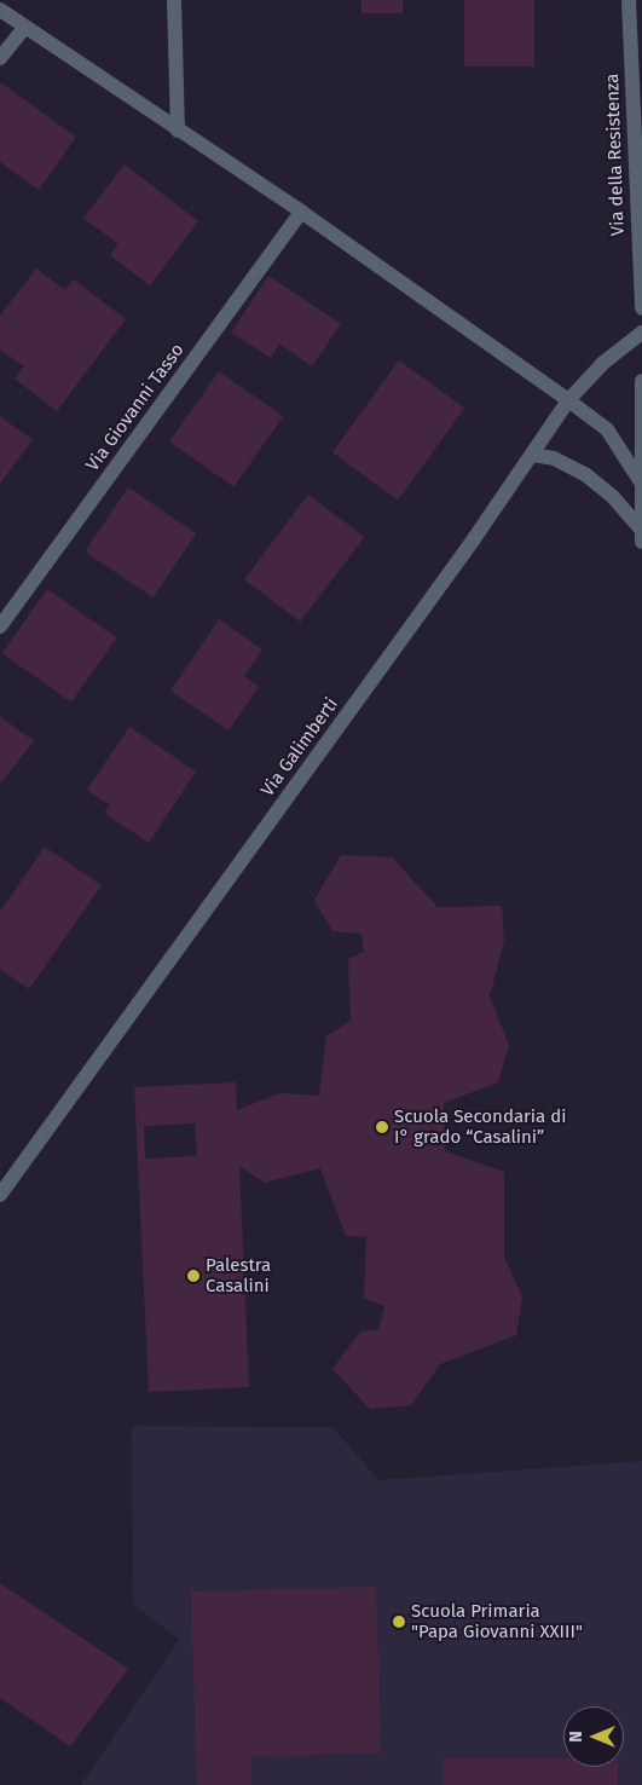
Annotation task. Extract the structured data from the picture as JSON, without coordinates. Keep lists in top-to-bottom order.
{
  "streets": {
    "street": ["Via della Resistenza", "Via Giovanni Tasso", "Via Galimberti"]
  },
  "places": ["Scuola Secondaria di I° grado “Casalini”", "Palestra Casalini", "Scuola Primaria \"Papa Giovanni XXIII\""],
  "north": "left"
}
